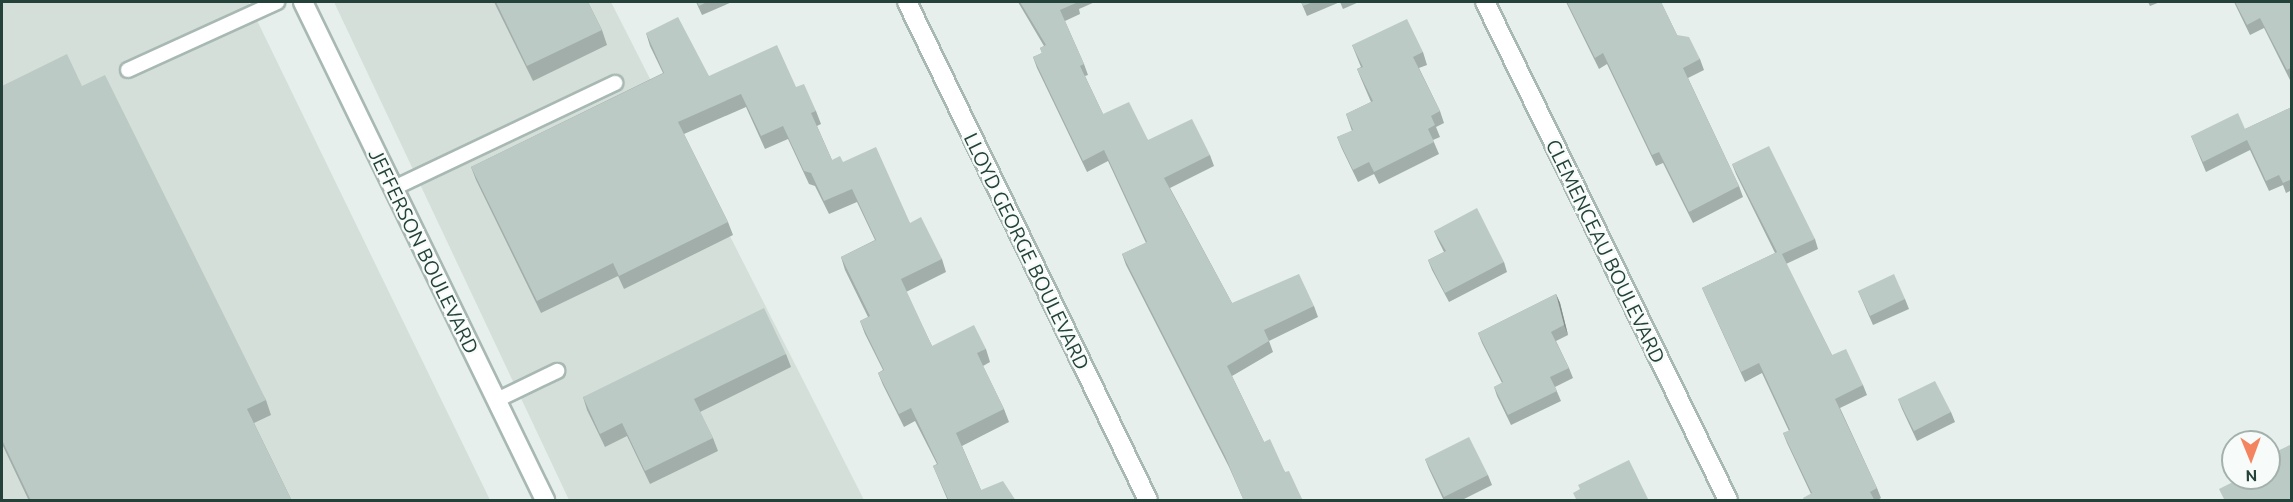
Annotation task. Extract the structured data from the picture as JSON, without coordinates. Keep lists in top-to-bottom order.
{
  "streets": {
    "street": ["JEFFERSON BOULEVARD", "LLOYD GEORGE BOULEVARD", "CLEMENCEAU BOULEVARD"]
  },
  "north": "bottom"
}
